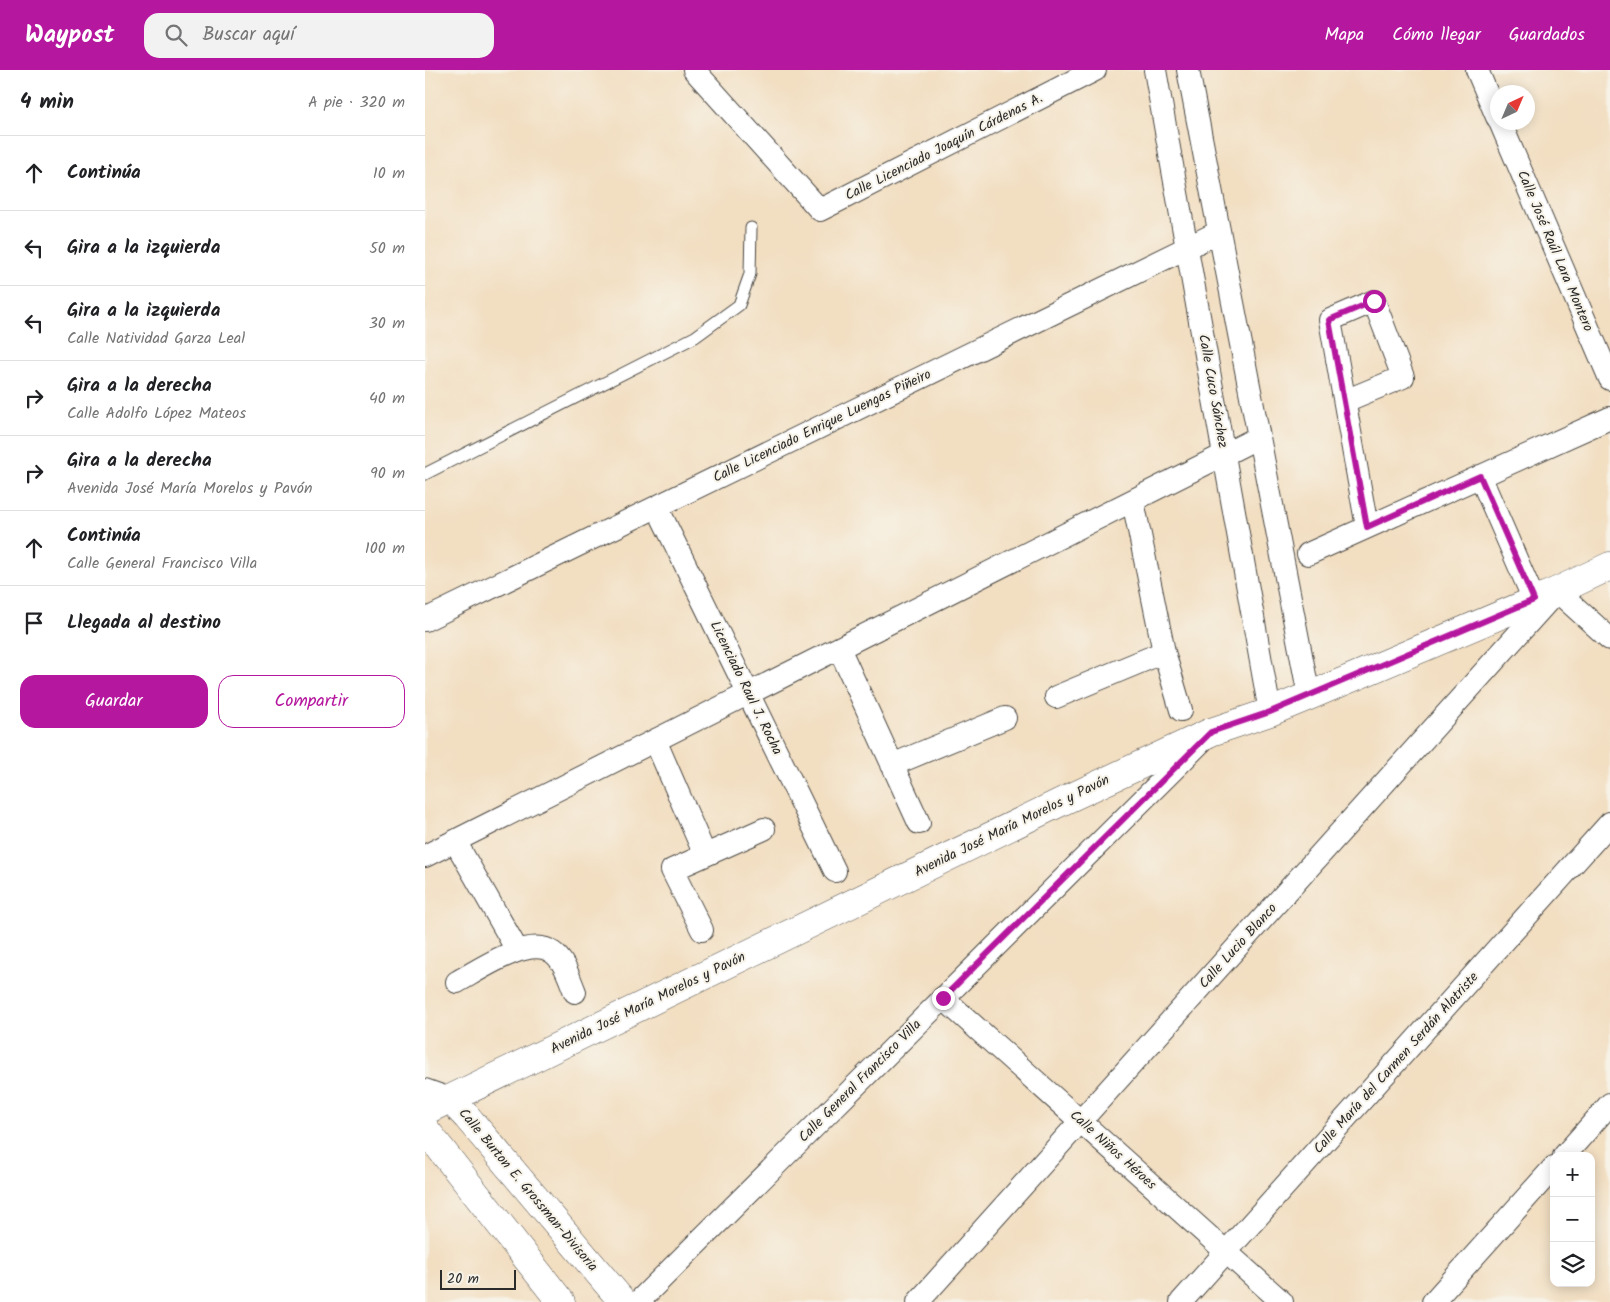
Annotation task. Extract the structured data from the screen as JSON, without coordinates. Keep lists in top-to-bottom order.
{
  "streets": {
    "street": [
      "Calle Licenciado Joaquín Cárdenas A.",
      "Calle José Raúl Lara Montero",
      "Calle Cuco Sánchez",
      "Calle Licenciado Enrique Luengas Piñeiro",
      "Licenciado Raul J. Rocha",
      "Avenida José María Morelos y Pavón",
      "Calle Lucio Blanco",
      "Calle María del Carmen Serdán Alatriste",
      "Calle General Francisco Villa",
      "Calle Niños Héroes",
      "Calle Burton E. Grossman-Divisoria"
    ]
  },
  "crossings": [
    ["Calle Cuco Sánchez", "Calle Licenciado Enrique Luengas Piñeiro"],
    ["Calle Cuco Sánchez", "Avenida José María Morelos y Pavón"],
    ["Calle Licenciado Enrique Luengas Piñeiro", "Licenciado Raul J. Rocha"],
    ["Avenida José María Morelos y Pavón", "Calle Lucio Blanco"],
    ["Avenida José María Morelos y Pavón", "Calle General Francisco Villa"],
    ["Avenida José María Morelos y Pavón", "Calle Burton E. Grossman-Divisoria"],
    ["Calle Lucio Blanco", "Calle Niños Héroes"],
    ["Calle María del Carmen Serdán Alatriste", "Calle Niños Héroes"],
    ["Calle General Francisco Villa", "Calle Niños Héroes"]
  ],
  "scale_bar": "20 m",
  "north": "top right",
  "page": {
    "header": "Waypost",
    "search": "Buscar aquí",
    "nav": ["Mapa", "Cómo llegar", "Guardados"],
    "heading": ["4 min", "A pie · 320 m"],
    "list": [
      ["Continúa", "10 m"],
      ["Gira a la izquierda", "50 m"],
      ["Gira a la izquierda", "Calle Natividad Garza Leal", "30 m"],
      ["Gira a la derecha", "Calle Adolfo López Mateos", "40 m"],
      ["Gira a la derecha", "Avenida José María Morelos y Pavón", "90 m"],
      ["Continúa", "Calle General Francisco Villa", "100 m"],
      "Llegada al destino"
    ],
    "buttons": ["Guardar", "Compartir"],
    "map_buttons": ["+", "−"],
    "scale": "20 m"
  }
}
